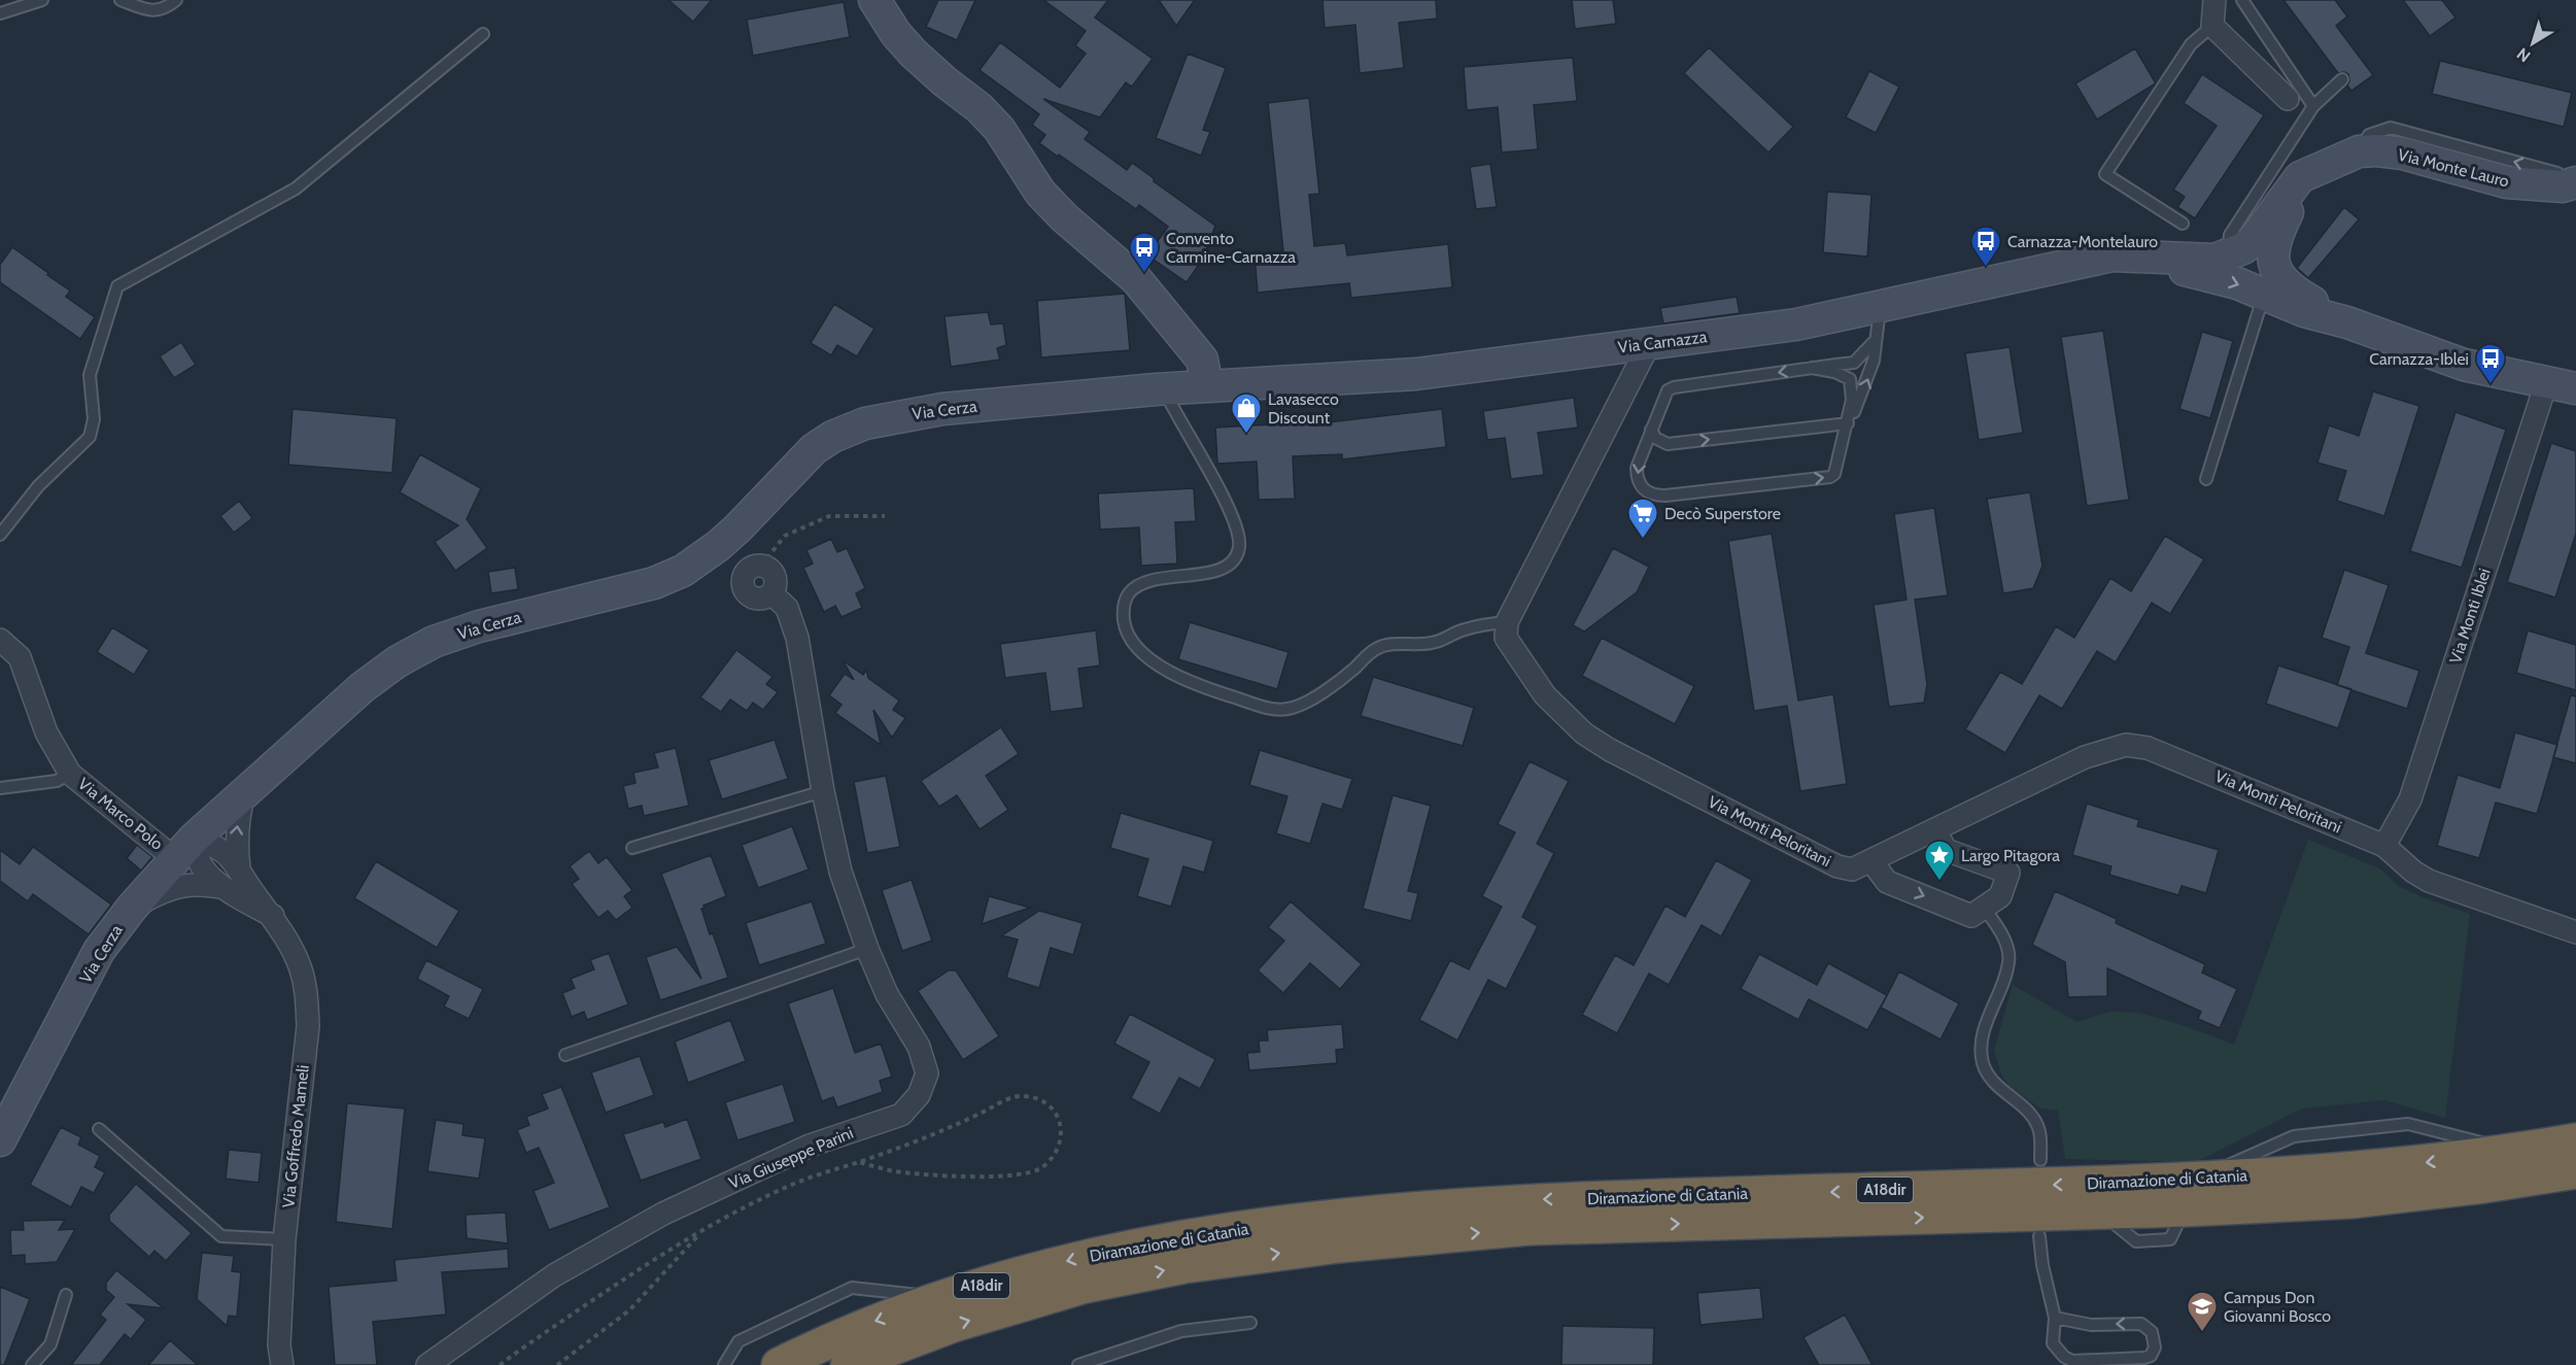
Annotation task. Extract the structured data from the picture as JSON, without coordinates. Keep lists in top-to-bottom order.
{
  "streets": {
    "highway": ["Diramazione di Catania", "A18dir"],
    "main road": ["Via Monte Lauro", "Via Carnazza", "Via Cerza"],
    "street": [
      "Via Monti Iblei",
      "Via Monti Peloritani",
      "Via Marco Polo",
      "Via Goffredo Mameli",
      "Via Giuseppe Parini"
    ]
  },
  "crossings": [
    ["Via Carnazza", "Via Cerza"],
    ["Via Cerza", "Via Marco Polo"],
    ["Via Monti Iblei", "Via Monti Peloritani"],
    ["Via Marco Polo", "Via Goffredo Mameli"]
  ],
  "places": {
    "bus stop": ["Carnazza-Montelauro", "Convento Carmine-Carnazza", "Carnazza-Iblei"],
    "shop": ["Lavasecco Discount"],
    "supermarket": ["Decò Superstore"],
    "place": ["Largo Pitagora"],
    "school or university": ["Campus Don Giovanni Bosco"]
  },
  "north": "bottom left"
}
